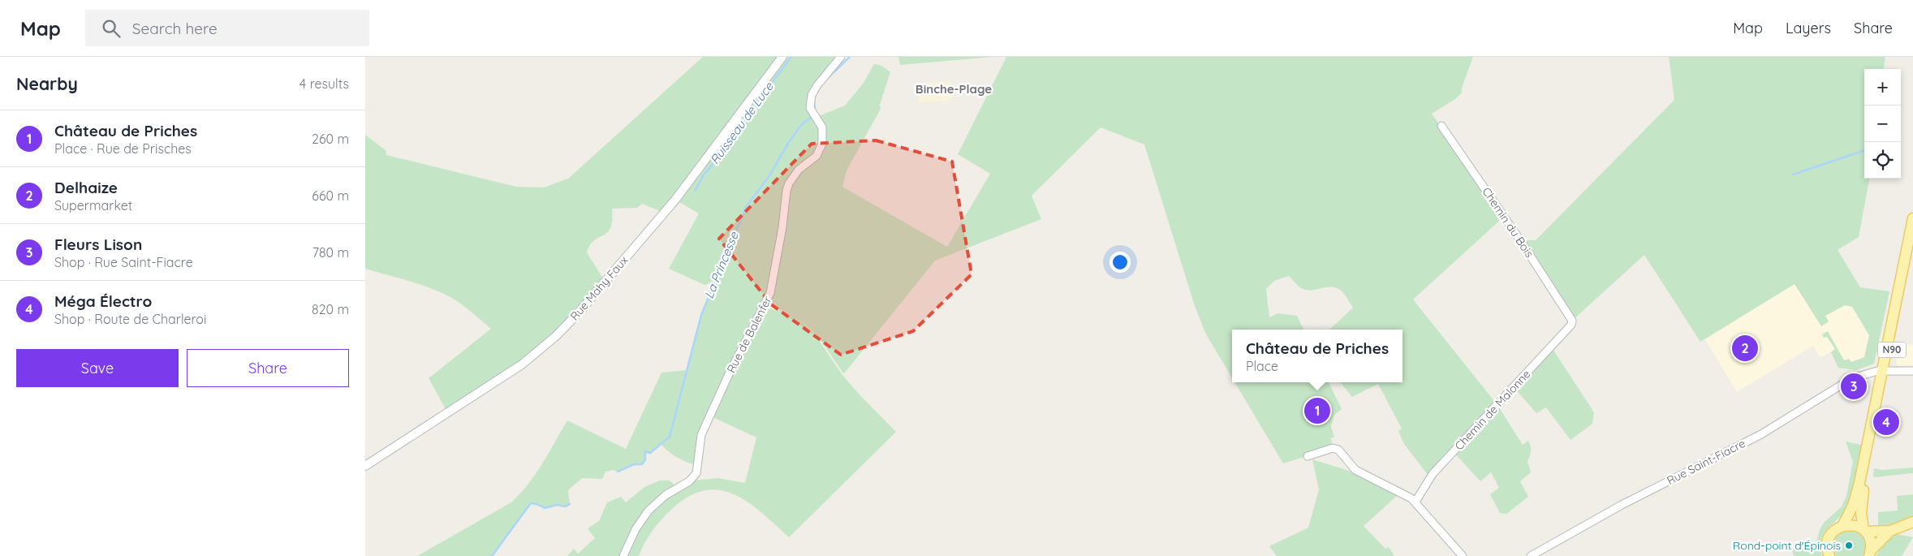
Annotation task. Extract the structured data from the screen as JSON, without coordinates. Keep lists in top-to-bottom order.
{
  "streets": {
    "main road": ["N90"],
    "street": [
      "Chemin du Bois",
      "Rue Mahy Faux",
      "Rue de Balenfer",
      "Chemin de Malonne",
      "Rue Saint-Fiacre"
    ]
  },
  "crossings": [
    ["Chemin du Bois", "Chemin de Malonne"],
    ["N90", "Rue Saint-Fiacre"]
  ],
  "districts": ["Binche-Plage"],
  "water": ["Ruisseau de Luce", "La Princesse"],
  "places": ["Rond-point d'Épinois"],
  "page": {
    "header": "Map",
    "search": "Search here",
    "nav": ["Map", "Layers", "Share"],
    "heading": ["Nearby", "4 results"],
    "map_buttons": ["+", "−"],
    "list": [
      {
        "mark": "1",
        "name": "Château de Priches",
        "note": "Place · Rue de Prisches",
        "value": "260 m"
      },
      {
        "mark": "2",
        "name": "Delhaize",
        "note": "Supermarket",
        "value": "660 m"
      },
      {
        "mark": "3",
        "name": "Fleurs Lison",
        "note": "Shop · Rue Saint-Fiacre",
        "value": "780 m"
      },
      {
        "mark": "4",
        "name": "Méga Électro",
        "note": "Shop · Route de Charleroi",
        "value": "820 m"
      }
    ],
    "popup": ["Château de Priches", "Place"],
    "pins": [
      "2",
      "3",
      "1",
      "4"
    ],
    "buttons": ["Save", "Share"]
  }
}
